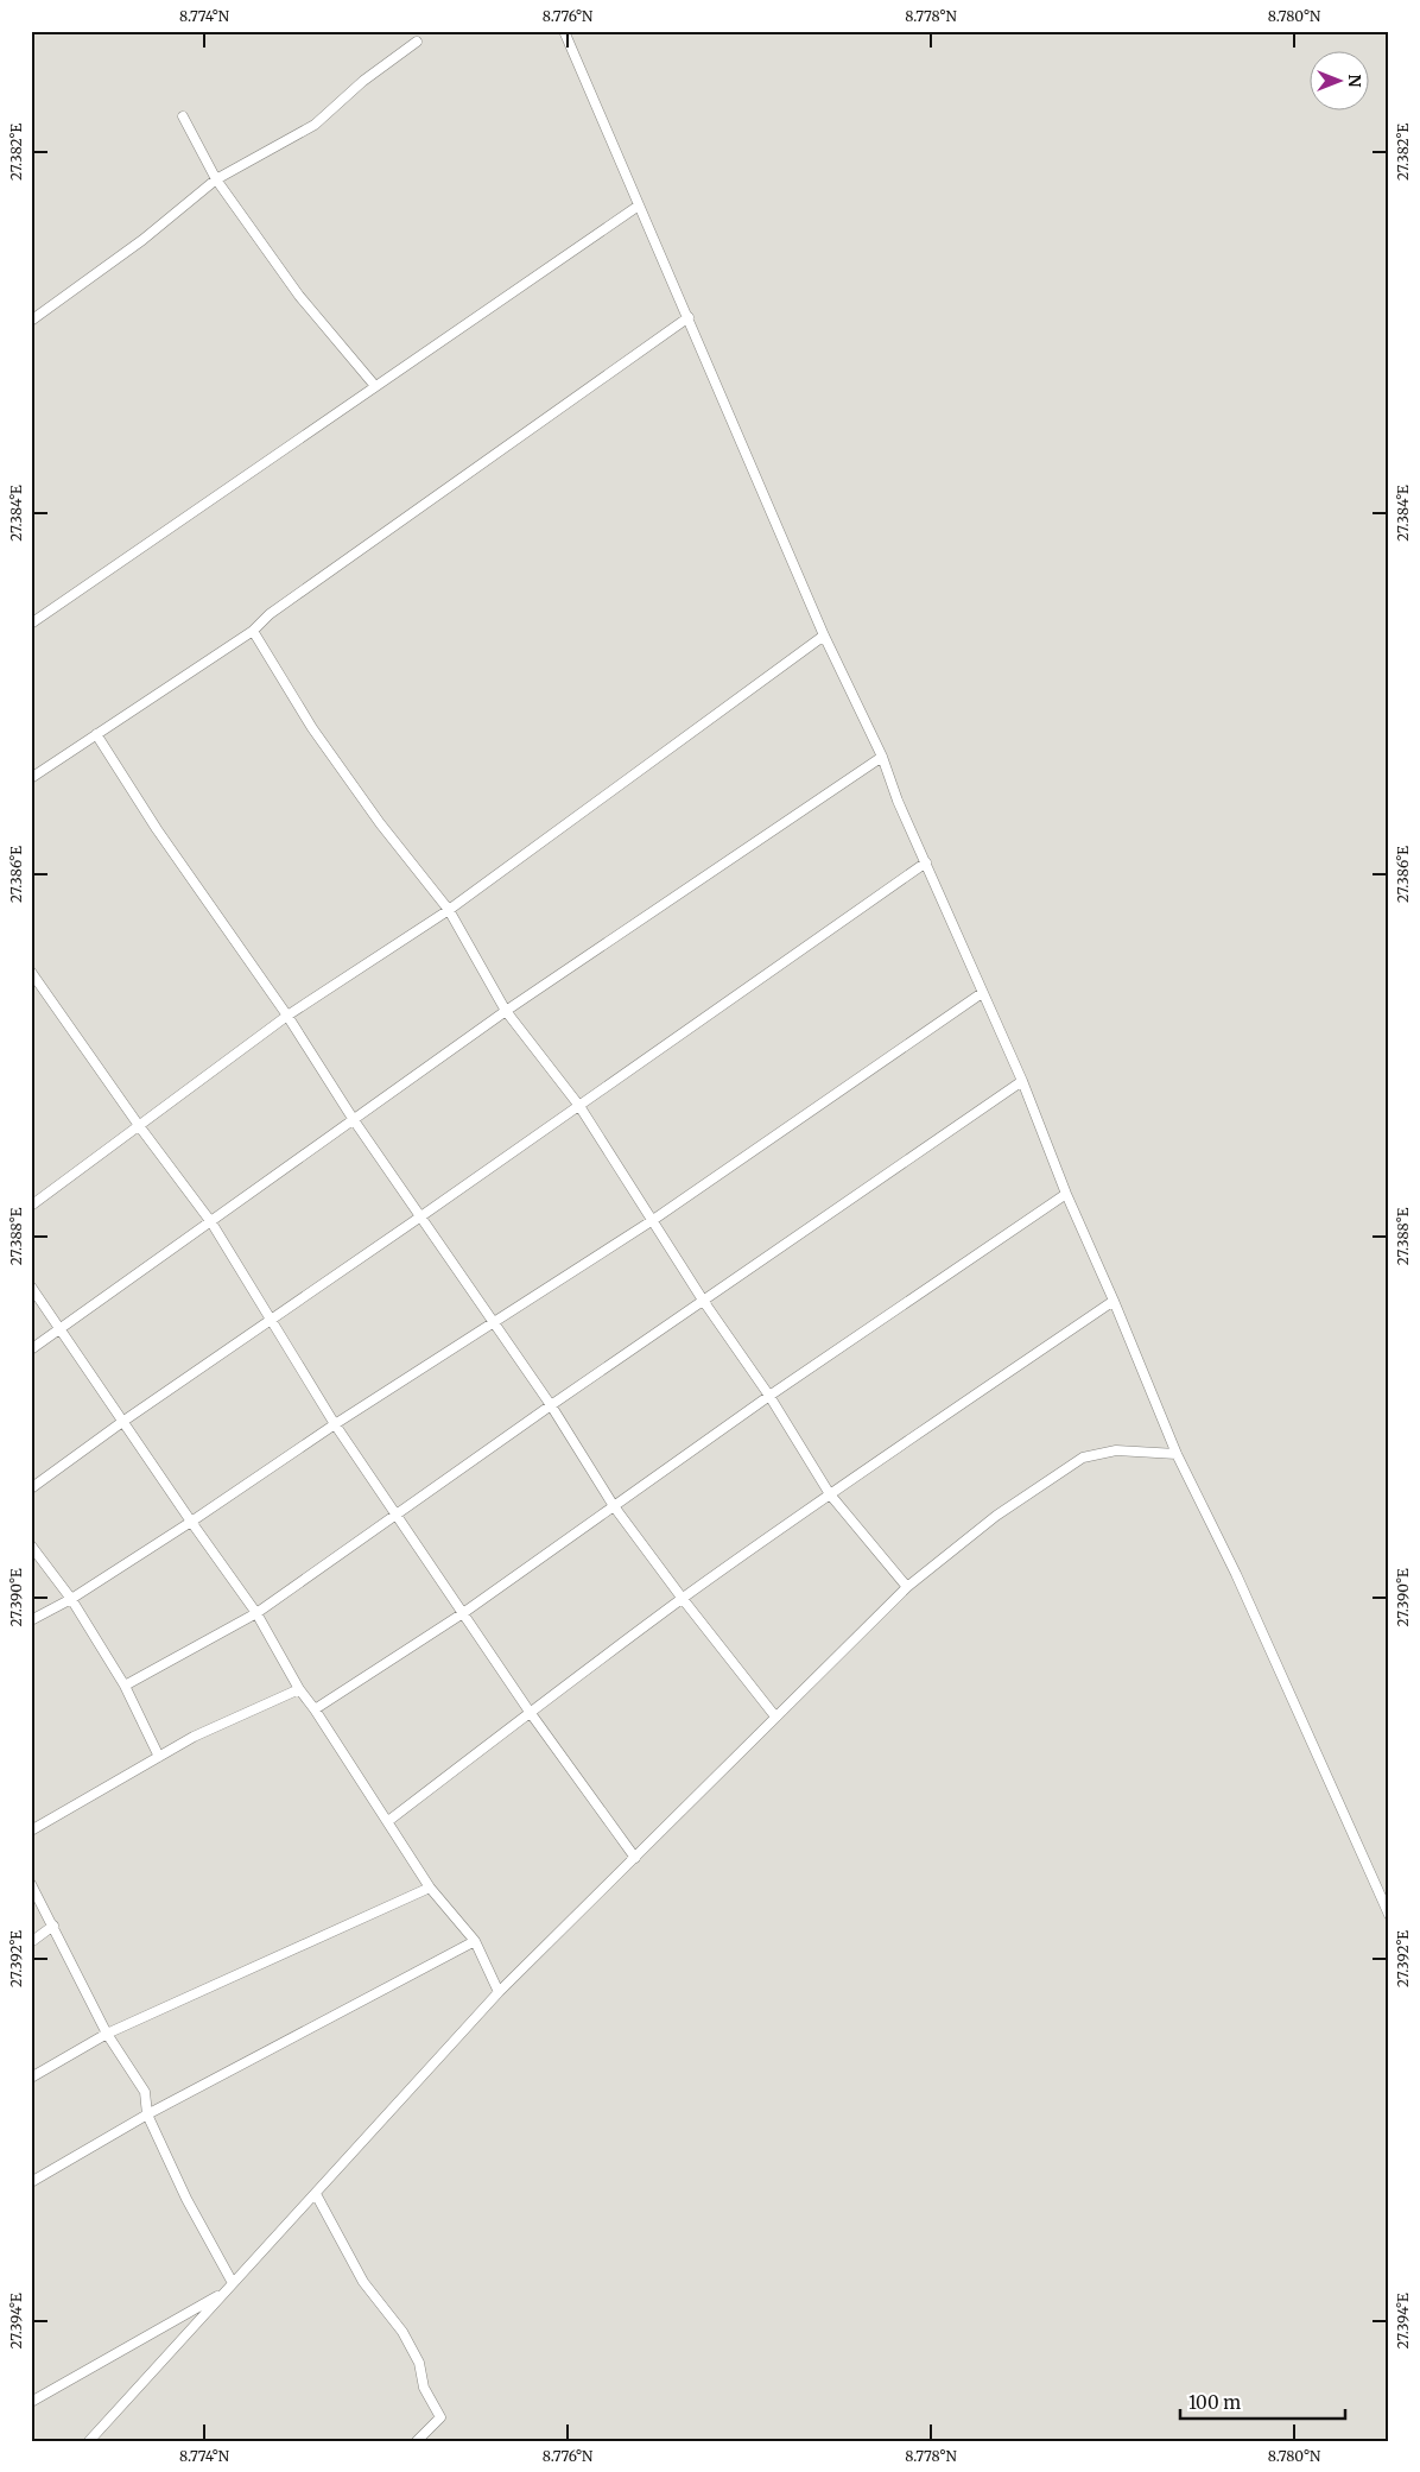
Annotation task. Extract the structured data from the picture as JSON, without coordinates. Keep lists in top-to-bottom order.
{
  "scale_bar": "100 m",
  "north": "right",
  "coordinates": [
    "8.774°N",
    "8.776°N",
    "8.778°N",
    "8.780°N",
    "27.382°E",
    "27.384°E",
    "27.386°E",
    "27.388°E",
    "27.390°E",
    "27.392°E",
    "27.394°E"
  ]
}
